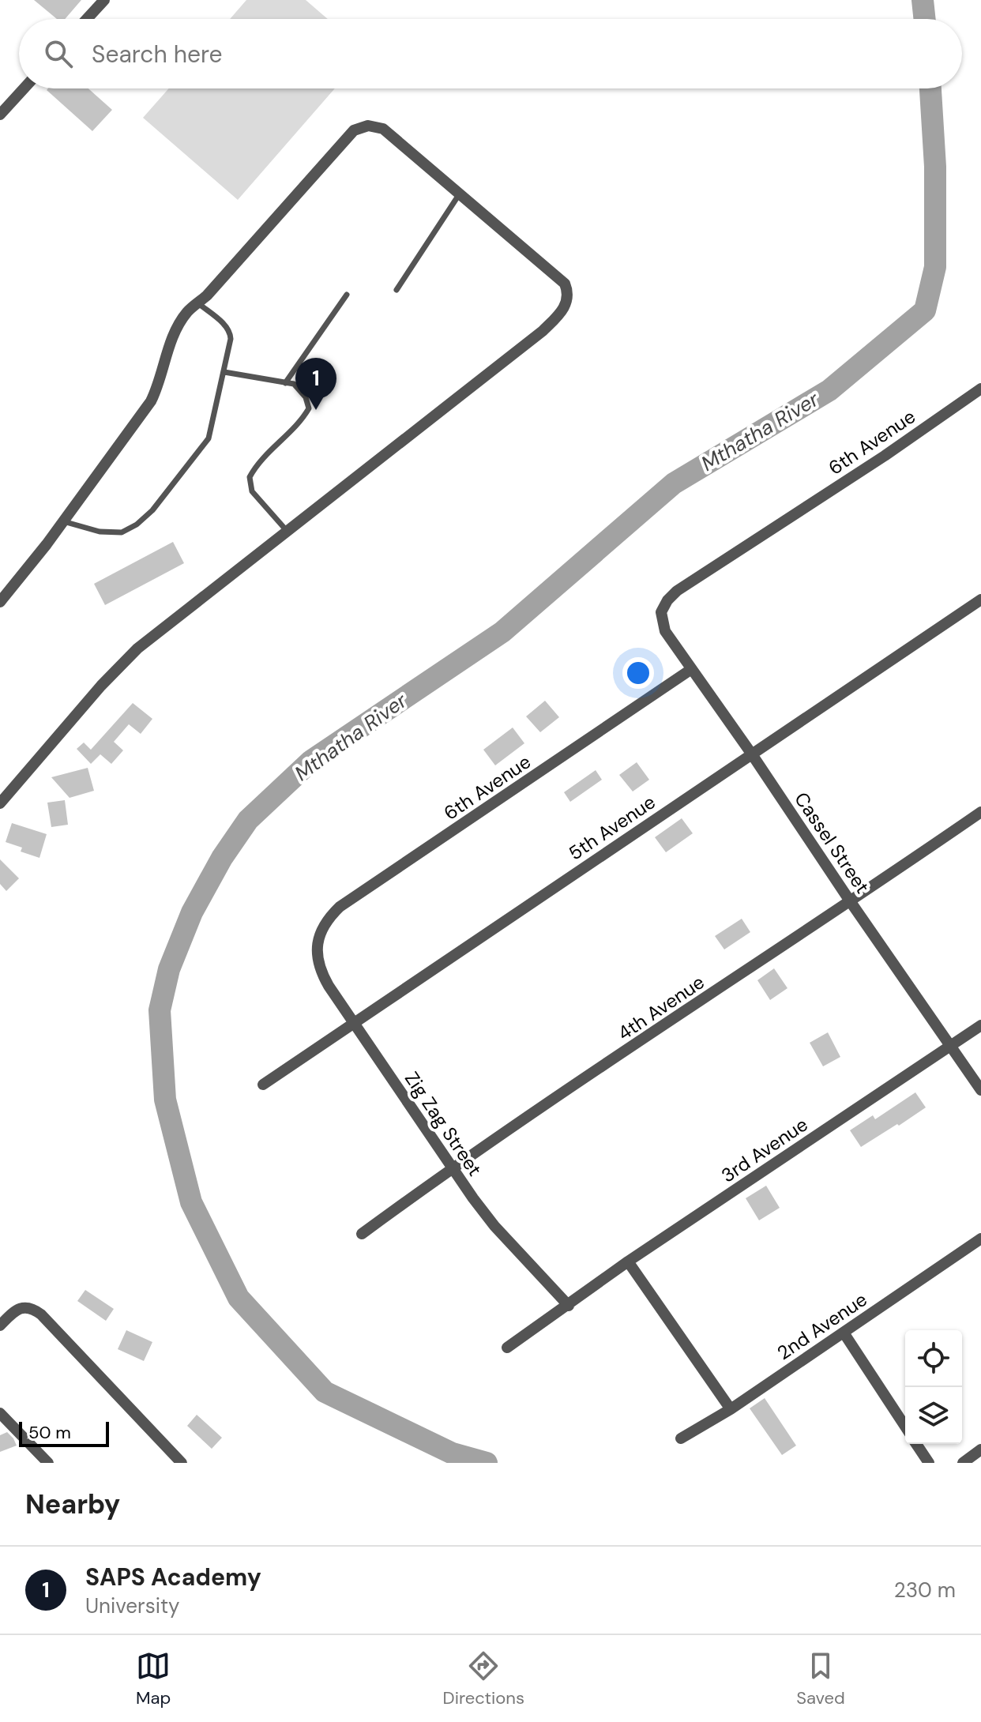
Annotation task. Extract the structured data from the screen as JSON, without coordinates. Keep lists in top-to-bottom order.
{
  "streets": {
    "street": [
      "6th Avenue",
      "5th Avenue",
      "Cassel Street",
      "4th Avenue",
      "Zig Zag Street",
      "3rd Avenue",
      "2nd Avenue"
    ]
  },
  "crossings": [
    ["6th Avenue", "Cassel Street"],
    ["6th Avenue", "Zig Zag Street"],
    ["5th Avenue", "Cassel Street"],
    ["5th Avenue", "Zig Zag Street"],
    ["Cassel Street", "4th Avenue"],
    ["Cassel Street", "3rd Avenue"],
    ["4th Avenue", "Zig Zag Street"],
    ["Zig Zag Street", "3rd Avenue"]
  ],
  "water": ["Mthatha River"],
  "scale_bar": "50 m",
  "page": {
    "search": "Search here",
    "pins": "1",
    "scale": "50 m",
    "heading": "Nearby",
    "list": [
      {
        "mark": "1",
        "name": "SAPS Academy",
        "note": "University",
        "value": "230 m"
      }
    ],
    "nav": ["Map", "Directions", "Saved"]
  }
}
